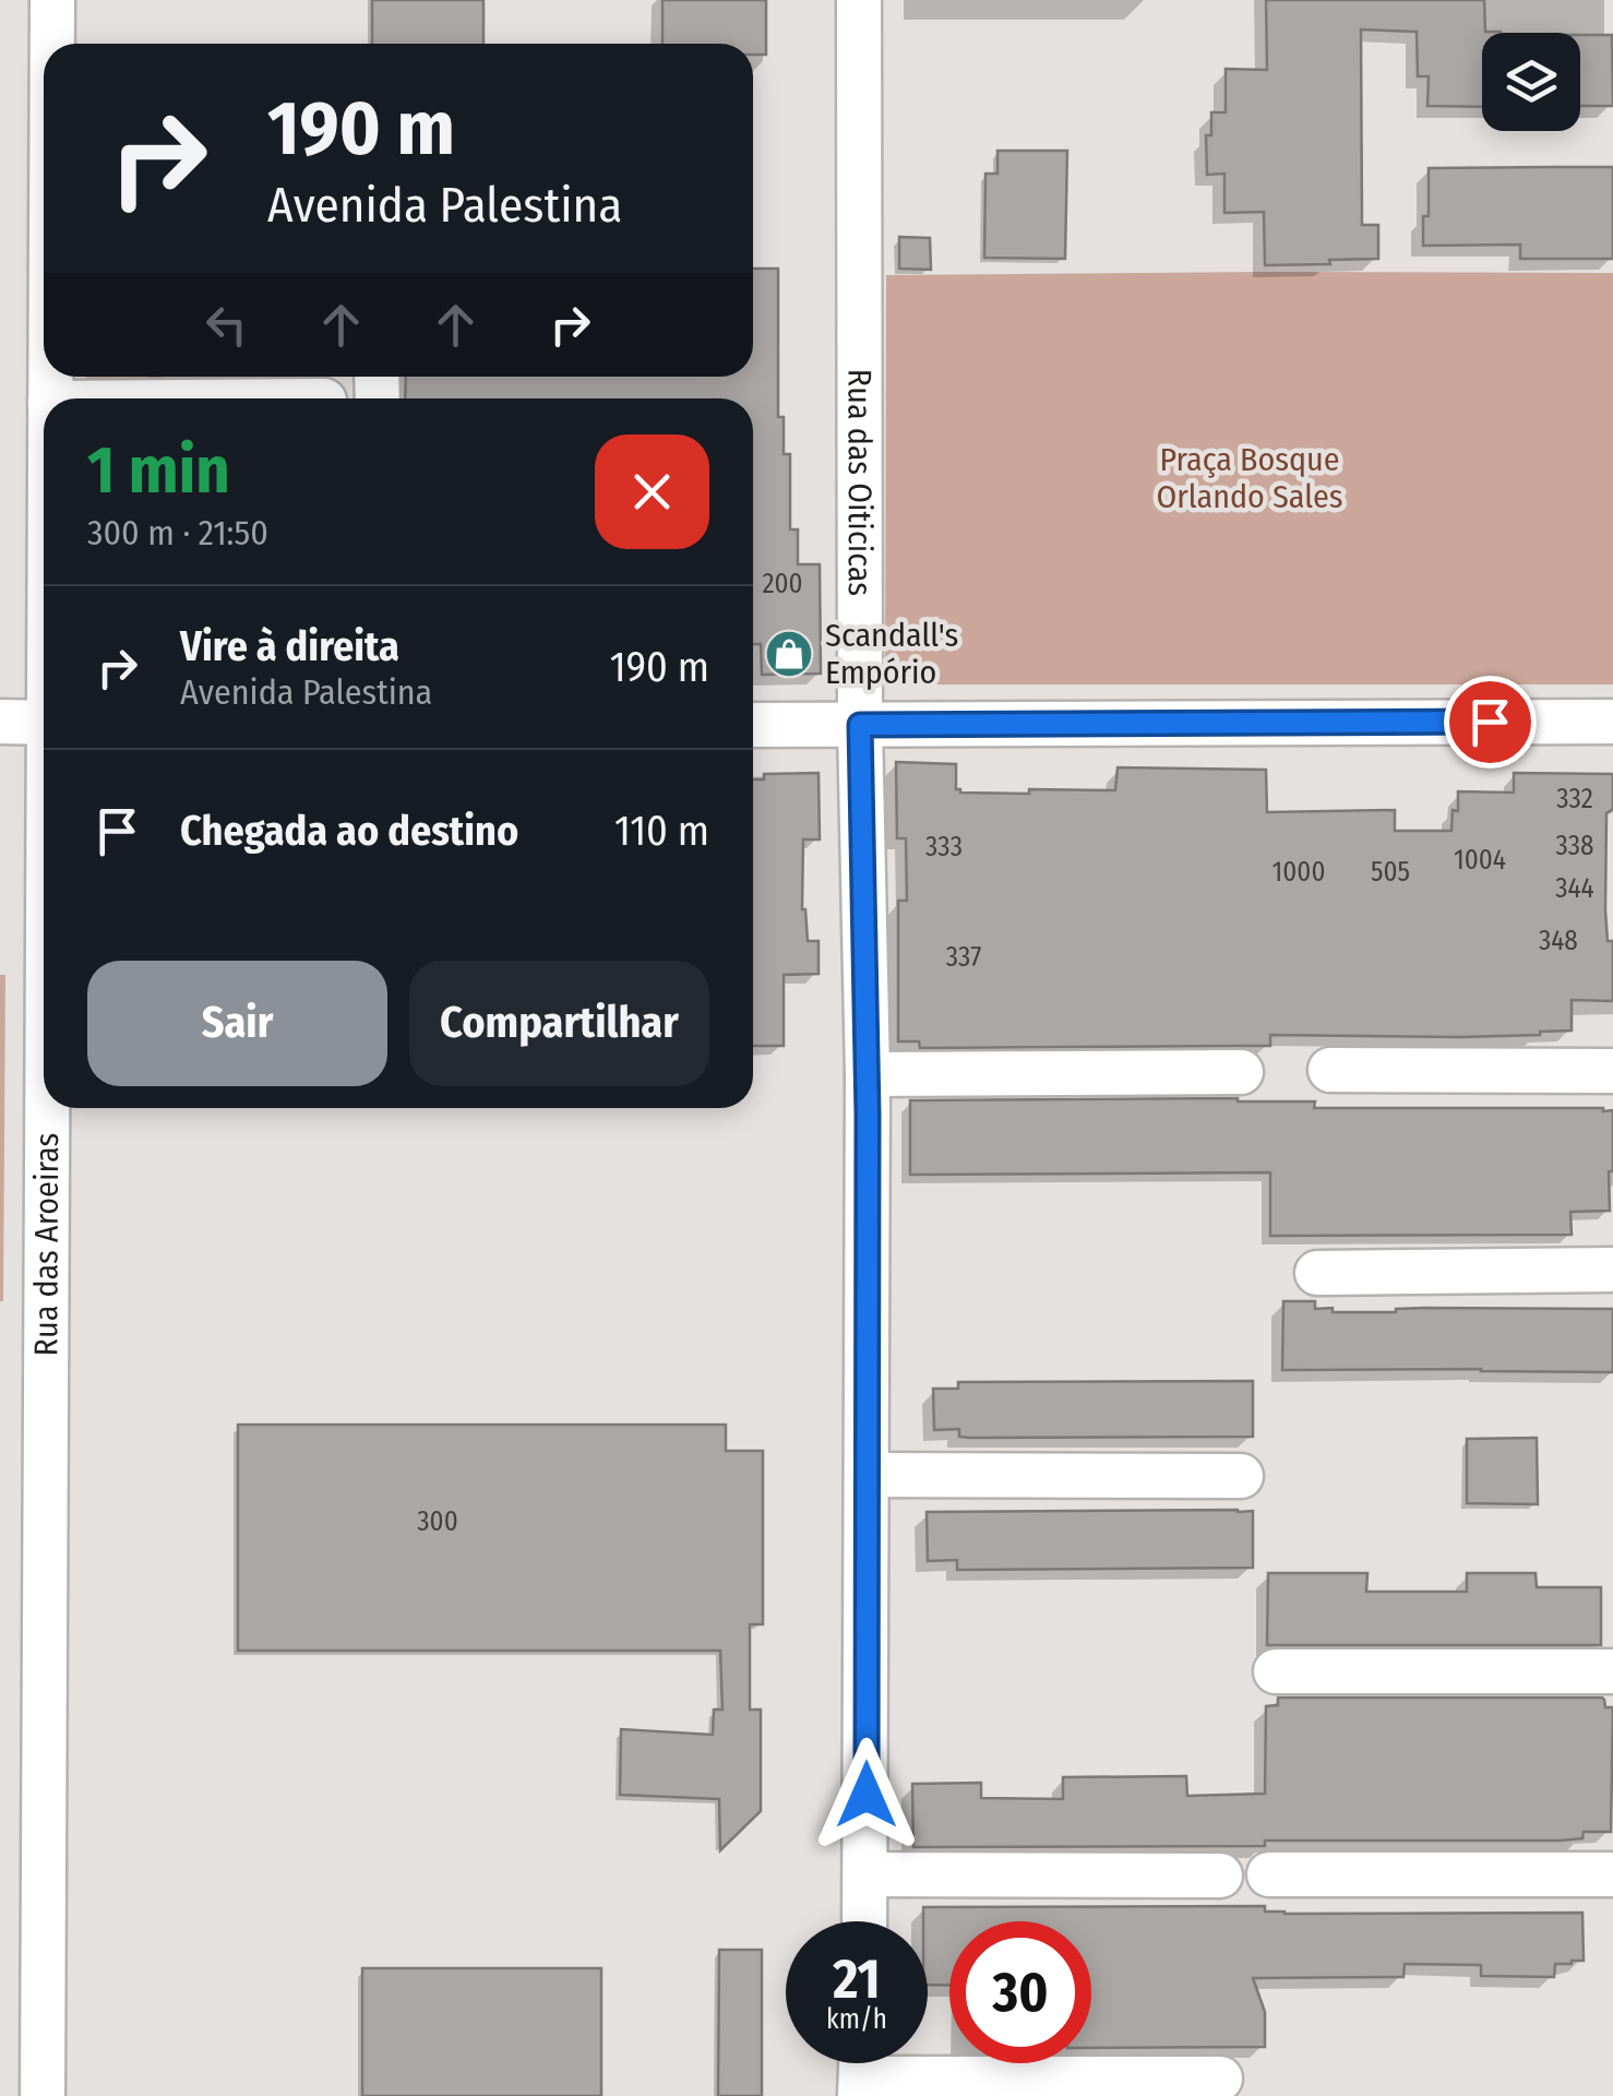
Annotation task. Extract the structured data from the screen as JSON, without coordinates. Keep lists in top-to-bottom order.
{
  "streets": {
    "street": ["Rua das Oiticicas", "Rua das Aroeiras"]
  },
  "parks": ["Praça Bosque Orlando Sales"],
  "places": {
    "shop": ["Scandall's Empório"]
  },
  "house_numbers": [
    "200",
    "332",
    "338",
    "333",
    "1004",
    "1000",
    "505",
    "344",
    "348",
    "337",
    "300"
  ],
  "page": {
    "turn": ["190 m", "Avenida Palestina"],
    "heading": ["1 min", "300 m · 21:50"],
    "list": [
      {
        "name": "Vire à direita",
        "note": "Avenida Palestina",
        "value": "190 m"
      },
      {
        "name": "Chegada ao destino",
        "value": "110 m"
      }
    ],
    "buttons": ["Sair", "Compartilhar"],
    "speed": "21 km/h",
    "limit": "30"
  }
}
